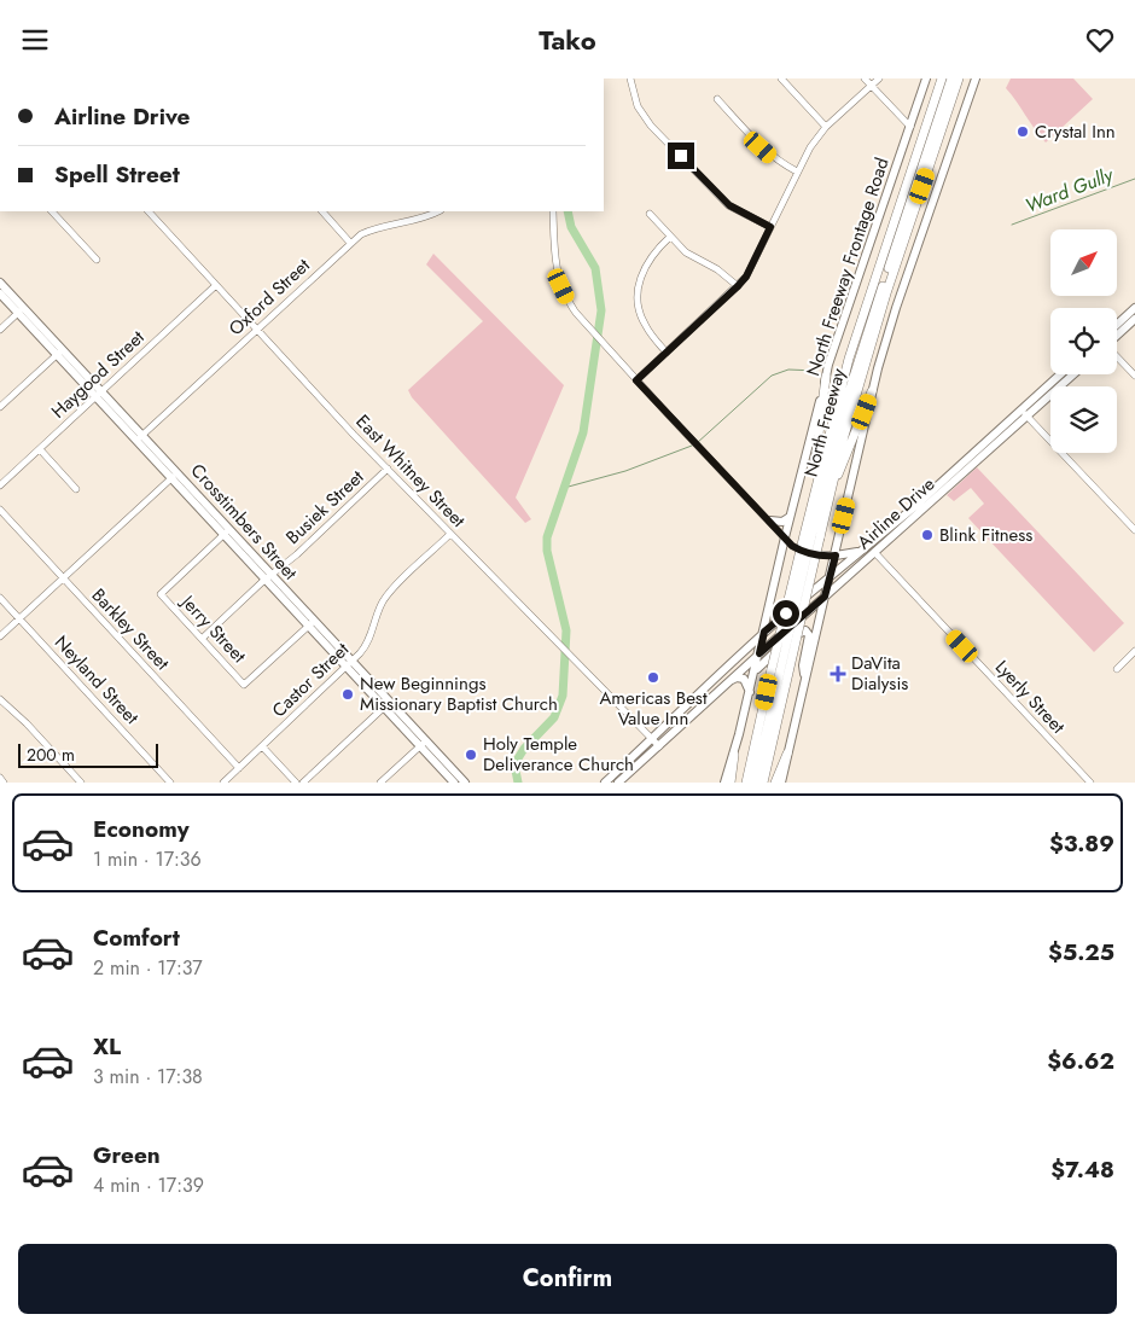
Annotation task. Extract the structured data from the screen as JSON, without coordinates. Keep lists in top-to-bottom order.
{
  "streets": {
    "highway": ["North Freeway"],
    "main road": ["North Freeway Frontage Road", "Airline Drive", "Crosstimbers Street"],
    "street": [
      "Oxford Street",
      "Haygood Street",
      "East Whitney Street",
      "Busiek Street",
      "Barkley Street",
      "Jerry Street",
      "Neyland Street",
      "Castor Street",
      "Lyerly Street"
    ]
  },
  "crossings": [
    ["North Freeway Frontage Road", "Airline Drive"],
    ["Oxford Street", "East Whitney Street"],
    ["Oxford Street", "Crosstimbers Street"],
    ["Haygood Street", "East Whitney Street"],
    ["Haygood Street", "Crosstimbers Street"],
    ["East Whitney Street", "Busiek Street"],
    ["East Whitney Street", "Airline Drive"],
    ["East Whitney Street", "Castor Street"],
    ["Busiek Street", "Crosstimbers Street"],
    ["Busiek Street", "Jerry Street"],
    ["Airline Drive", "Lyerly Street"],
    ["Crosstimbers Street", "Jerry Street"],
    ["Crosstimbers Street", "Castor Street"],
    ["Barkley Street", "Castor Street"]
  ],
  "water": ["Ward Gully"],
  "places": {
    "other": [
      "Crystal Inn",
      "Blink Fitness",
      "Americas Best Value Inn",
      "New Beginnings Missionary Baptist Church",
      "Holy Temple Deliverance Church"
    ],
    "health": ["DaVita Dialysis"]
  },
  "scale_bar": "200 m",
  "north": "top right",
  "page": {
    "header": "Tako",
    "banner": ["Airline Drive", "Spell Street"],
    "scale": "200 m",
    "list": [
      {
        "name": "Economy",
        "note": "1 min · 17:36",
        "value": "$3.89"
      },
      {
        "name": "Comfort",
        "note": "2 min · 17:37",
        "value": "$5.25"
      },
      {
        "name": "XL",
        "note": "3 min · 17:38",
        "value": "$6.62"
      },
      {
        "name": "Green",
        "note": "4 min · 17:39",
        "value": "$7.48"
      }
    ],
    "buttons": "Confirm"
  }
}
